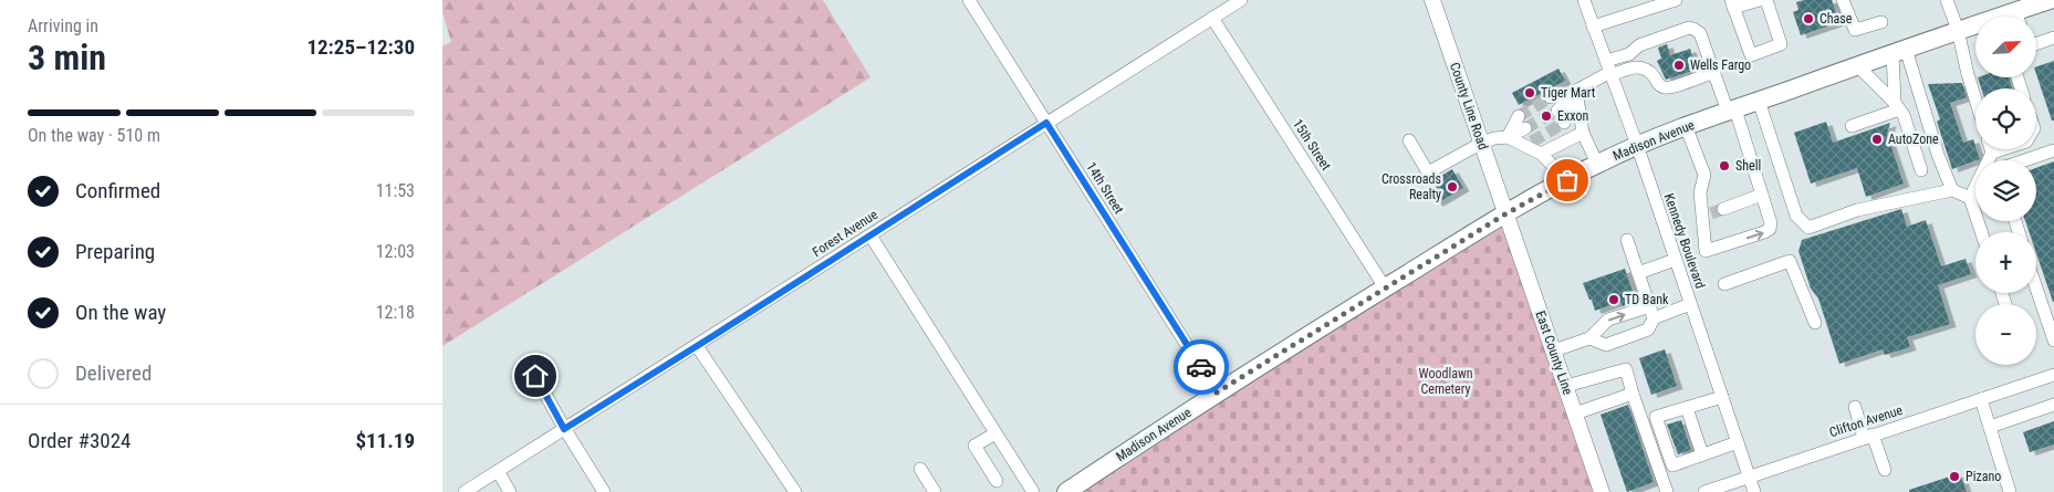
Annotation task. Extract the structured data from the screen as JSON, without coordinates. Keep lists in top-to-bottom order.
{
  "streets": {
    "highway": ["Madison Avenue"],
    "main road": ["County Line Road", "East County Line"],
    "street": [
      "15th Street",
      "14th Street",
      "Forest Avenue",
      "Kennedy Boulevard",
      "Clifton Avenue"
    ]
  },
  "crossings": [
    ["County Line Road", "Madison Avenue"],
    ["County Line Road", "East County Line"],
    ["Madison Avenue", "15th Street"],
    ["Madison Avenue", "14th Street"],
    ["Madison Avenue", "Kennedy Boulevard"],
    ["Madison Avenue", "East County Line"],
    ["15th Street", "Forest Avenue"],
    ["14th Street", "Forest Avenue"],
    ["Kennedy Boulevard", "Clifton Avenue"]
  ],
  "parks": ["Woodlawn Cemetery"],
  "places": [
    "Chase",
    "Wells Fargo",
    "Tiger Mart",
    "Exxon",
    "AutoZone",
    "Shell",
    "Crossroads Realty",
    "TD Bank",
    "Pizano"
  ],
  "north": "top right",
  "page": {
    "heading": ["3 min", "Arriving in", "12:25–12:30"],
    "panel": ["Order #3024", "$11.19"],
    "map_buttons": ["+", "−"],
    "bar": "On the way · 510 m",
    "list": [
      ["Confirmed", "11:53"],
      ["Preparing", "12:03"],
      ["On the way", "12:18"],
      "Delivered"
    ]
  }
}
